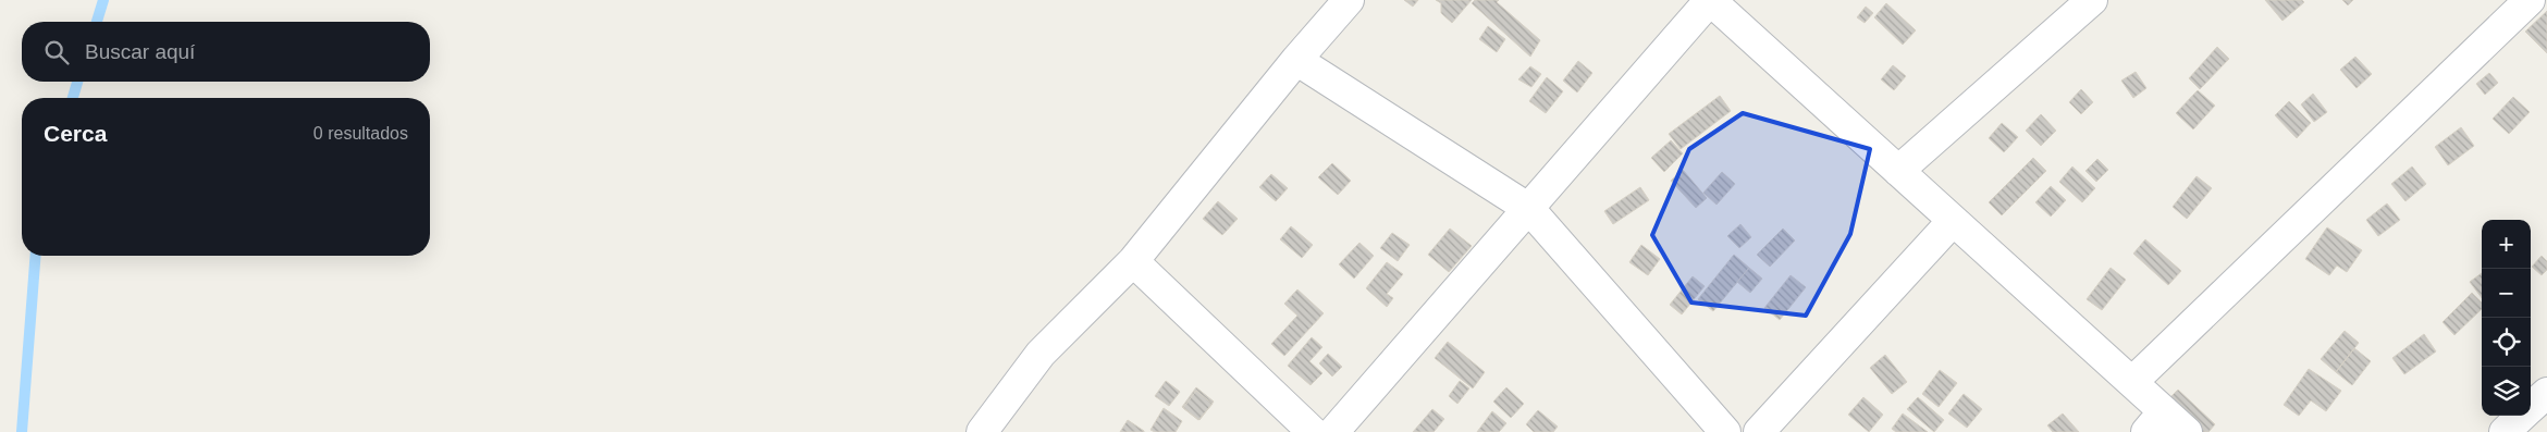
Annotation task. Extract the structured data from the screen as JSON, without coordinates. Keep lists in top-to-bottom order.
{
  "page": {
    "search": "Buscar aquí",
    "heading": ["Cerca", "0 resultados"],
    "map_buttons": ["+", "−"]
  }
}
